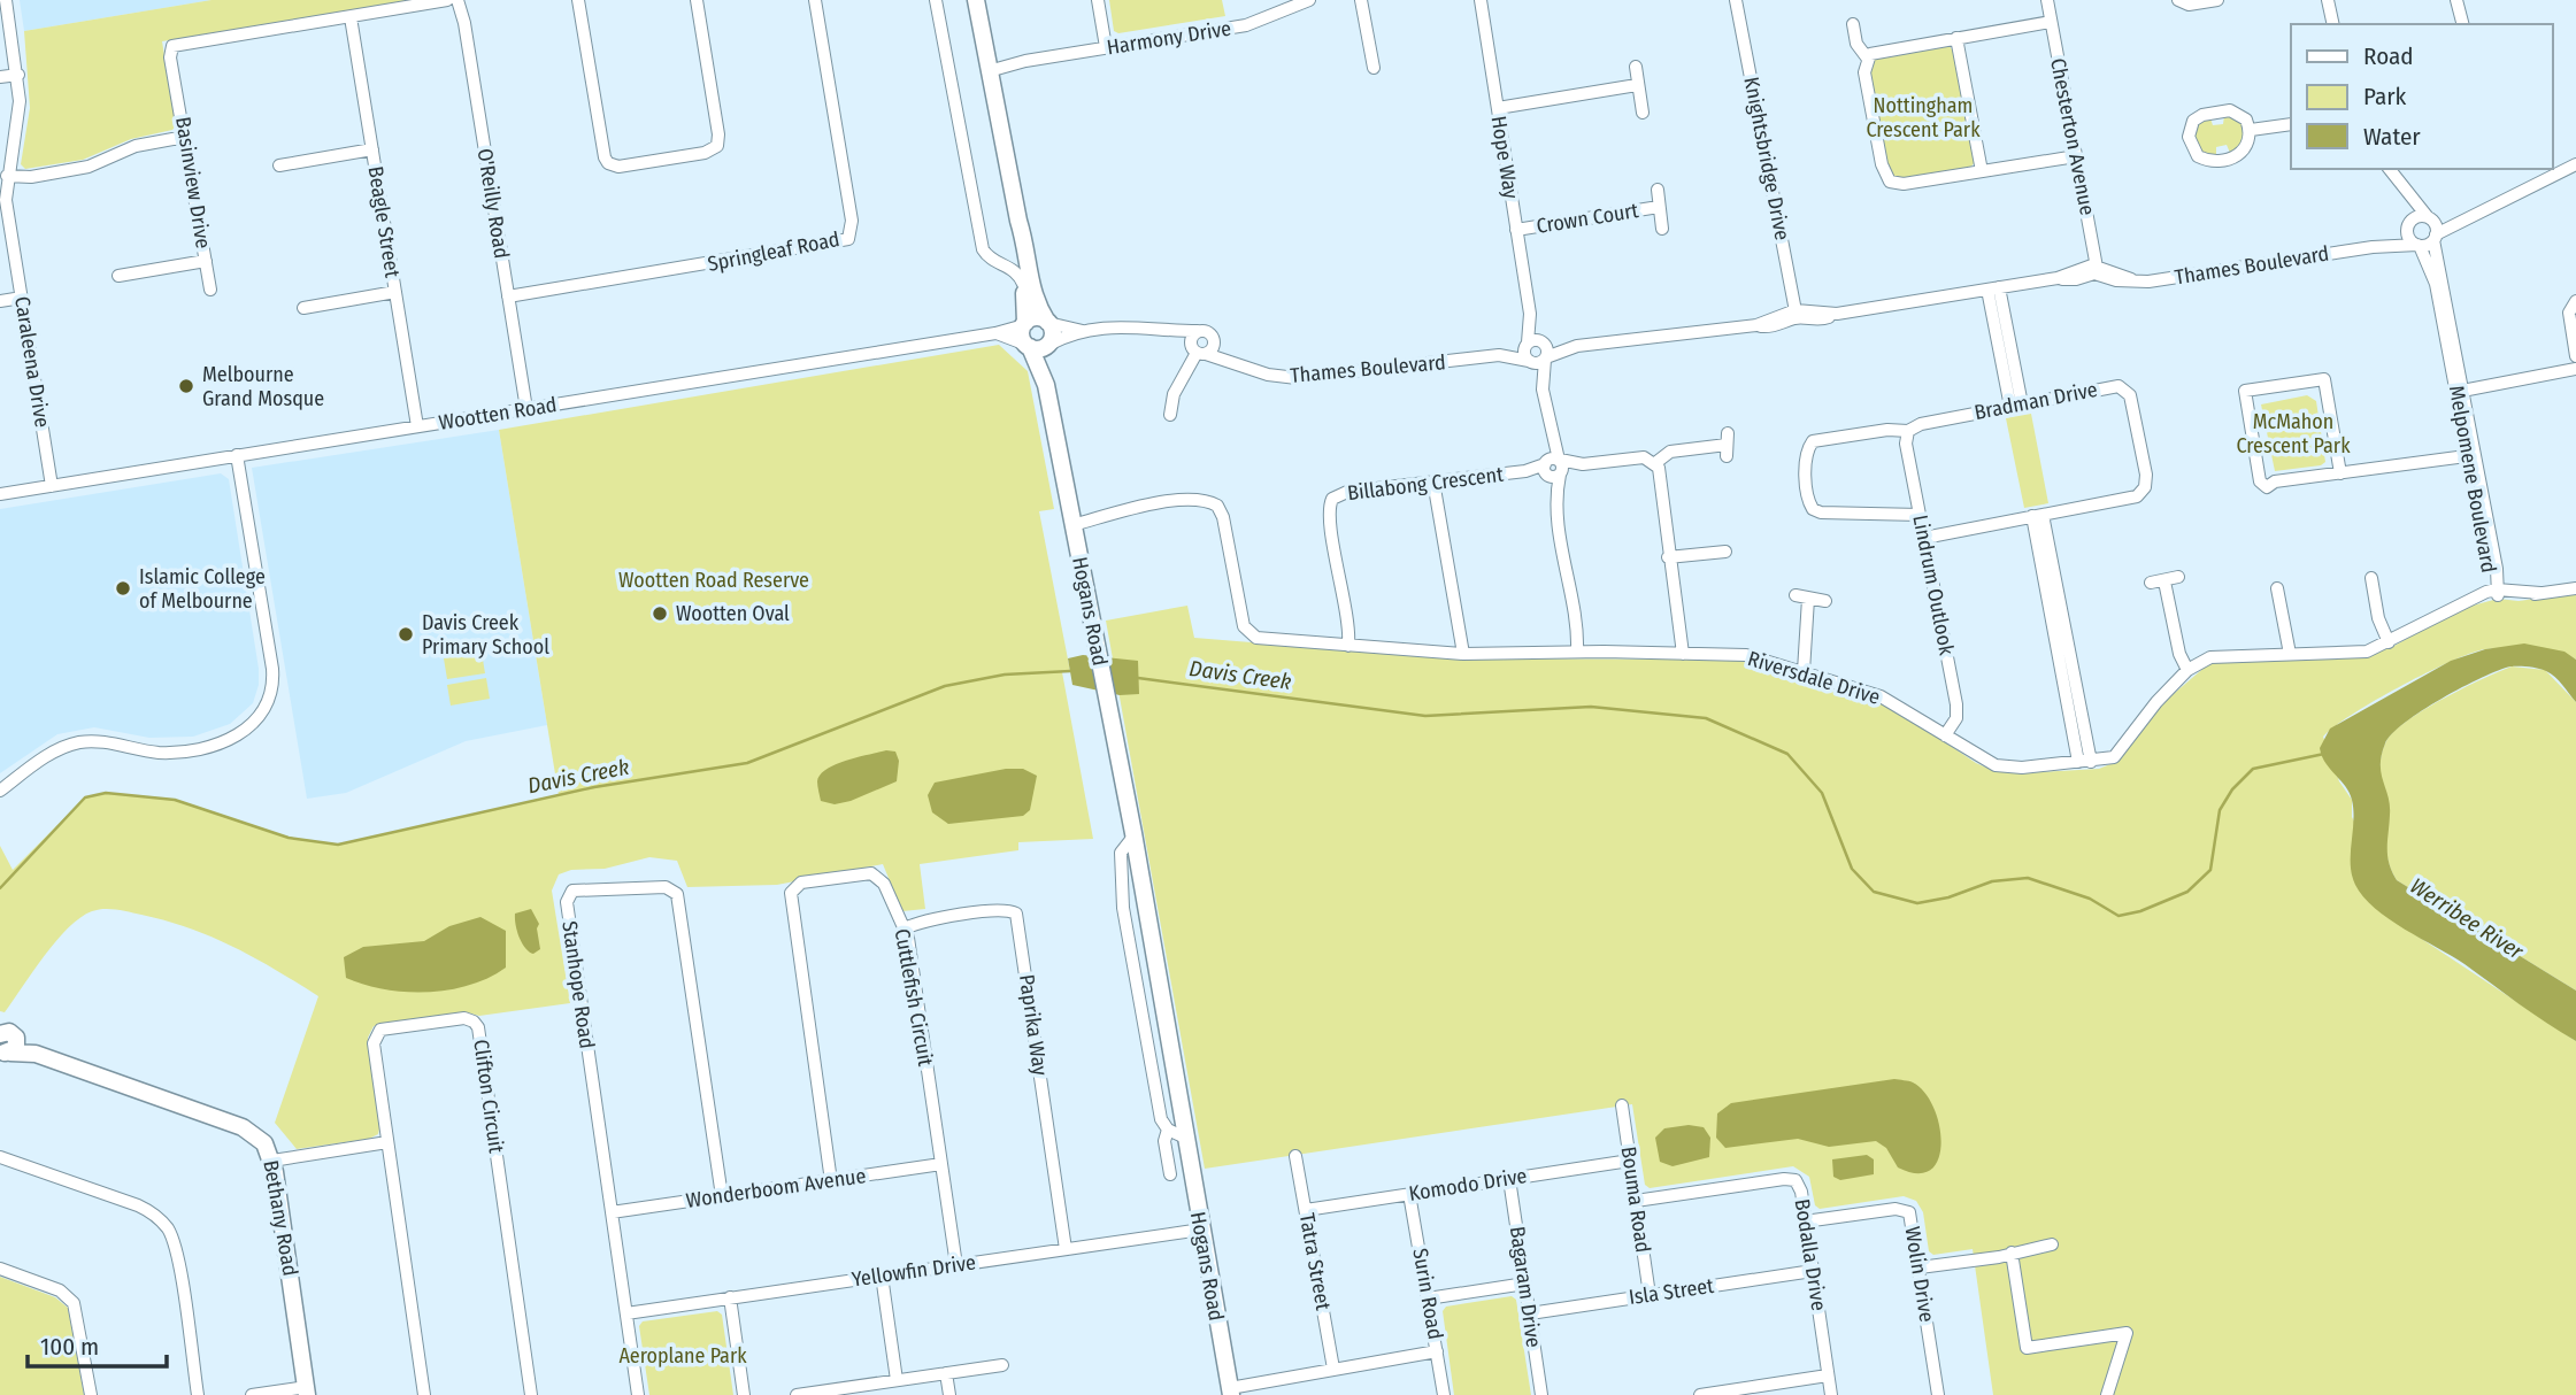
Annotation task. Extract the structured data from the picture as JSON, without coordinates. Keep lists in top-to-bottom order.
{
  "streets": {
    "street": [
      "Harmony Drive",
      "Chesterton Avenue",
      "Hope Way",
      "Knightsbridge Drive",
      "Basinview Drive",
      "O'Reilly Road",
      "Crown Court",
      "Beagle Street",
      "Springleaf Road",
      "Thames Boulevard",
      "Caraleena Drive",
      "Bradman Drive",
      "Wootten Road",
      "Melpomene Boulevard",
      "Billabong Crescent",
      "Lindrum Outlook",
      "Hogans Road",
      "Riversdale Drive",
      "Stanhope Road",
      "Cuttlefish Circuit",
      "Paprika Way",
      "Clifton Circuit",
      "Komodo Drive",
      "Wonderboom Avenue",
      "Bouma Road",
      "Bethany Road",
      "Bodalla Drive",
      "Tatra Street",
      "Yellowfin Drive",
      "Wolin Drive",
      "Bagaram Drive",
      "Isla Street",
      "Surin Road"
    ]
  },
  "crossings": [
    ["Chesterton Avenue", "Thames Boulevard"],
    ["Hope Way", "Crown Court"],
    ["Hope Way", "Thames Boulevard"],
    ["Knightsbridge Drive", "Thames Boulevard"],
    ["Basinview Drive", "Beagle Street"],
    ["O'Reilly Road", "Springleaf Road"],
    ["O'Reilly Road", "Wootten Road"],
    ["Beagle Street", "Wootten Road"],
    ["Thames Boulevard", "Wootten Road"],
    ["Thames Boulevard", "Melpomene Boulevard"],
    ["Thames Boulevard", "Hogans Road"],
    ["Caraleena Drive", "Wootten Road"],
    ["Bradman Drive", "Lindrum Outlook"],
    ["Wootten Road", "Hogans Road"],
    ["Melpomene Boulevard", "Riversdale Drive"],
    ["Billabong Crescent", "Riversdale Drive"],
    ["Lindrum Outlook", "Riversdale Drive"],
    ["Hogans Road", "Riversdale Drive"],
    ["Hogans Road", "Yellowfin Drive"],
    ["Stanhope Road", "Wonderboom Avenue"],
    ["Stanhope Road", "Yellowfin Drive"],
    ["Cuttlefish Circuit", "Paprika Way"],
    ["Cuttlefish Circuit", "Wonderboom Avenue"],
    ["Cuttlefish Circuit", "Yellowfin Drive"],
    ["Paprika Way", "Yellowfin Drive"],
    ["Komodo Drive", "Bouma Road"],
    ["Komodo Drive", "Tatra Street"],
    ["Komodo Drive", "Bagaram Drive"],
    ["Komodo Drive", "Surin Road"],
    ["Bouma Road", "Bodalla Drive"],
    ["Bouma Road", "Isla Street"],
    ["Bodalla Drive", "Wolin Drive"],
    ["Bodalla Drive", "Isla Street"],
    ["Bagaram Drive", "Isla Street"]
  ],
  "water": ["Davis Creek", "Werribee River"],
  "parks": [
    "Nottingham Crescent Park",
    "McMahon Crescent Park",
    "Wootten Road Reserve",
    "Aeroplane Park"
  ],
  "places": [
    "Melbourne Grand Mosque",
    "Islamic College of Melbourne",
    "Wootten Oval",
    "Davis Creek Primary School"
  ],
  "legend": ["Road", "Park", "Water"],
  "scale_bar": "100 m"
}
